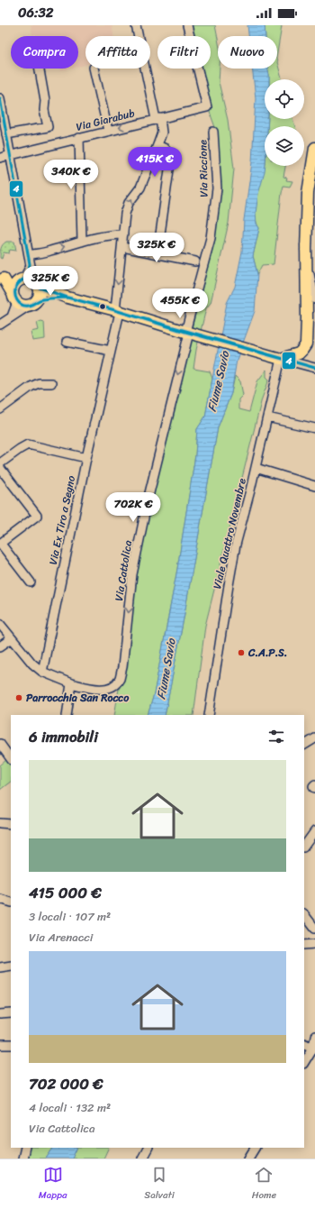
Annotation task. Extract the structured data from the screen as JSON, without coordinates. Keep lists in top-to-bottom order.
{
  "streets": {
    "street": [
      "Via Giarabub",
      "Via Riccione",
      "Via Ex Tiro a Segno",
      "Viale Quattro Novembre",
      "Via Cattolica"
    ]
  },
  "crossings": [
    ["Via Giarabub", "Via Ex Tiro a Segno"],
    ["Via Riccione", "Via Cattolica"]
  ],
  "one_way": ["Via Cattolica"],
  "water": ["Fiume Savio"],
  "places": ["C.A.P.S.", "Parrocchia San Rocco"],
  "lines": ["transit line 4"],
  "page": {
    "status": "06:32",
    "chip": [
      "Compra",
      "Affitta",
      "Filtri",
      "Nuovo"
    ],
    "price": [
      "415K €",
      "340K €",
      "325K €",
      "325K €",
      "455K €",
      "702K €"
    ],
    "heading": "6 immobili",
    "list": [
      {
        "name": "415 000 €",
        "note": "3 locali · 107 m² · Via Arenacci"
      },
      {
        "name": "702 000 €",
        "note": "4 locali · 132 m² · Via Cattolica"
      }
    ],
    "tabs": ["Mappa", "Salvati", "Home"]
  }
}
